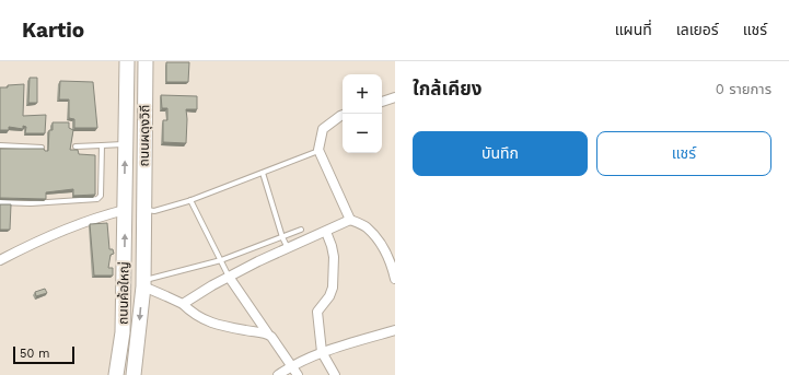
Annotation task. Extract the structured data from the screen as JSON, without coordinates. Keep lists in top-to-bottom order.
{
  "streets": {
    "main road": ["ถนนผดุงวิถี", "ถนนค้อใหญ่"]
  },
  "crossings": [
    ["ถนนผดุงวิถี", "ถนนค้อใหญ่"]
  ],
  "scale_bar": "50 m",
  "page": {
    "header": "Kartio",
    "nav": ["แผนที่", "เลเยอร์", "แชร์"],
    "heading": ["ใกล้เคียง", "0 รายการ"],
    "map_buttons": ["+", "−"],
    "buttons": ["บันทึก", "แชร์"],
    "scale": "50 m"
  }
}
